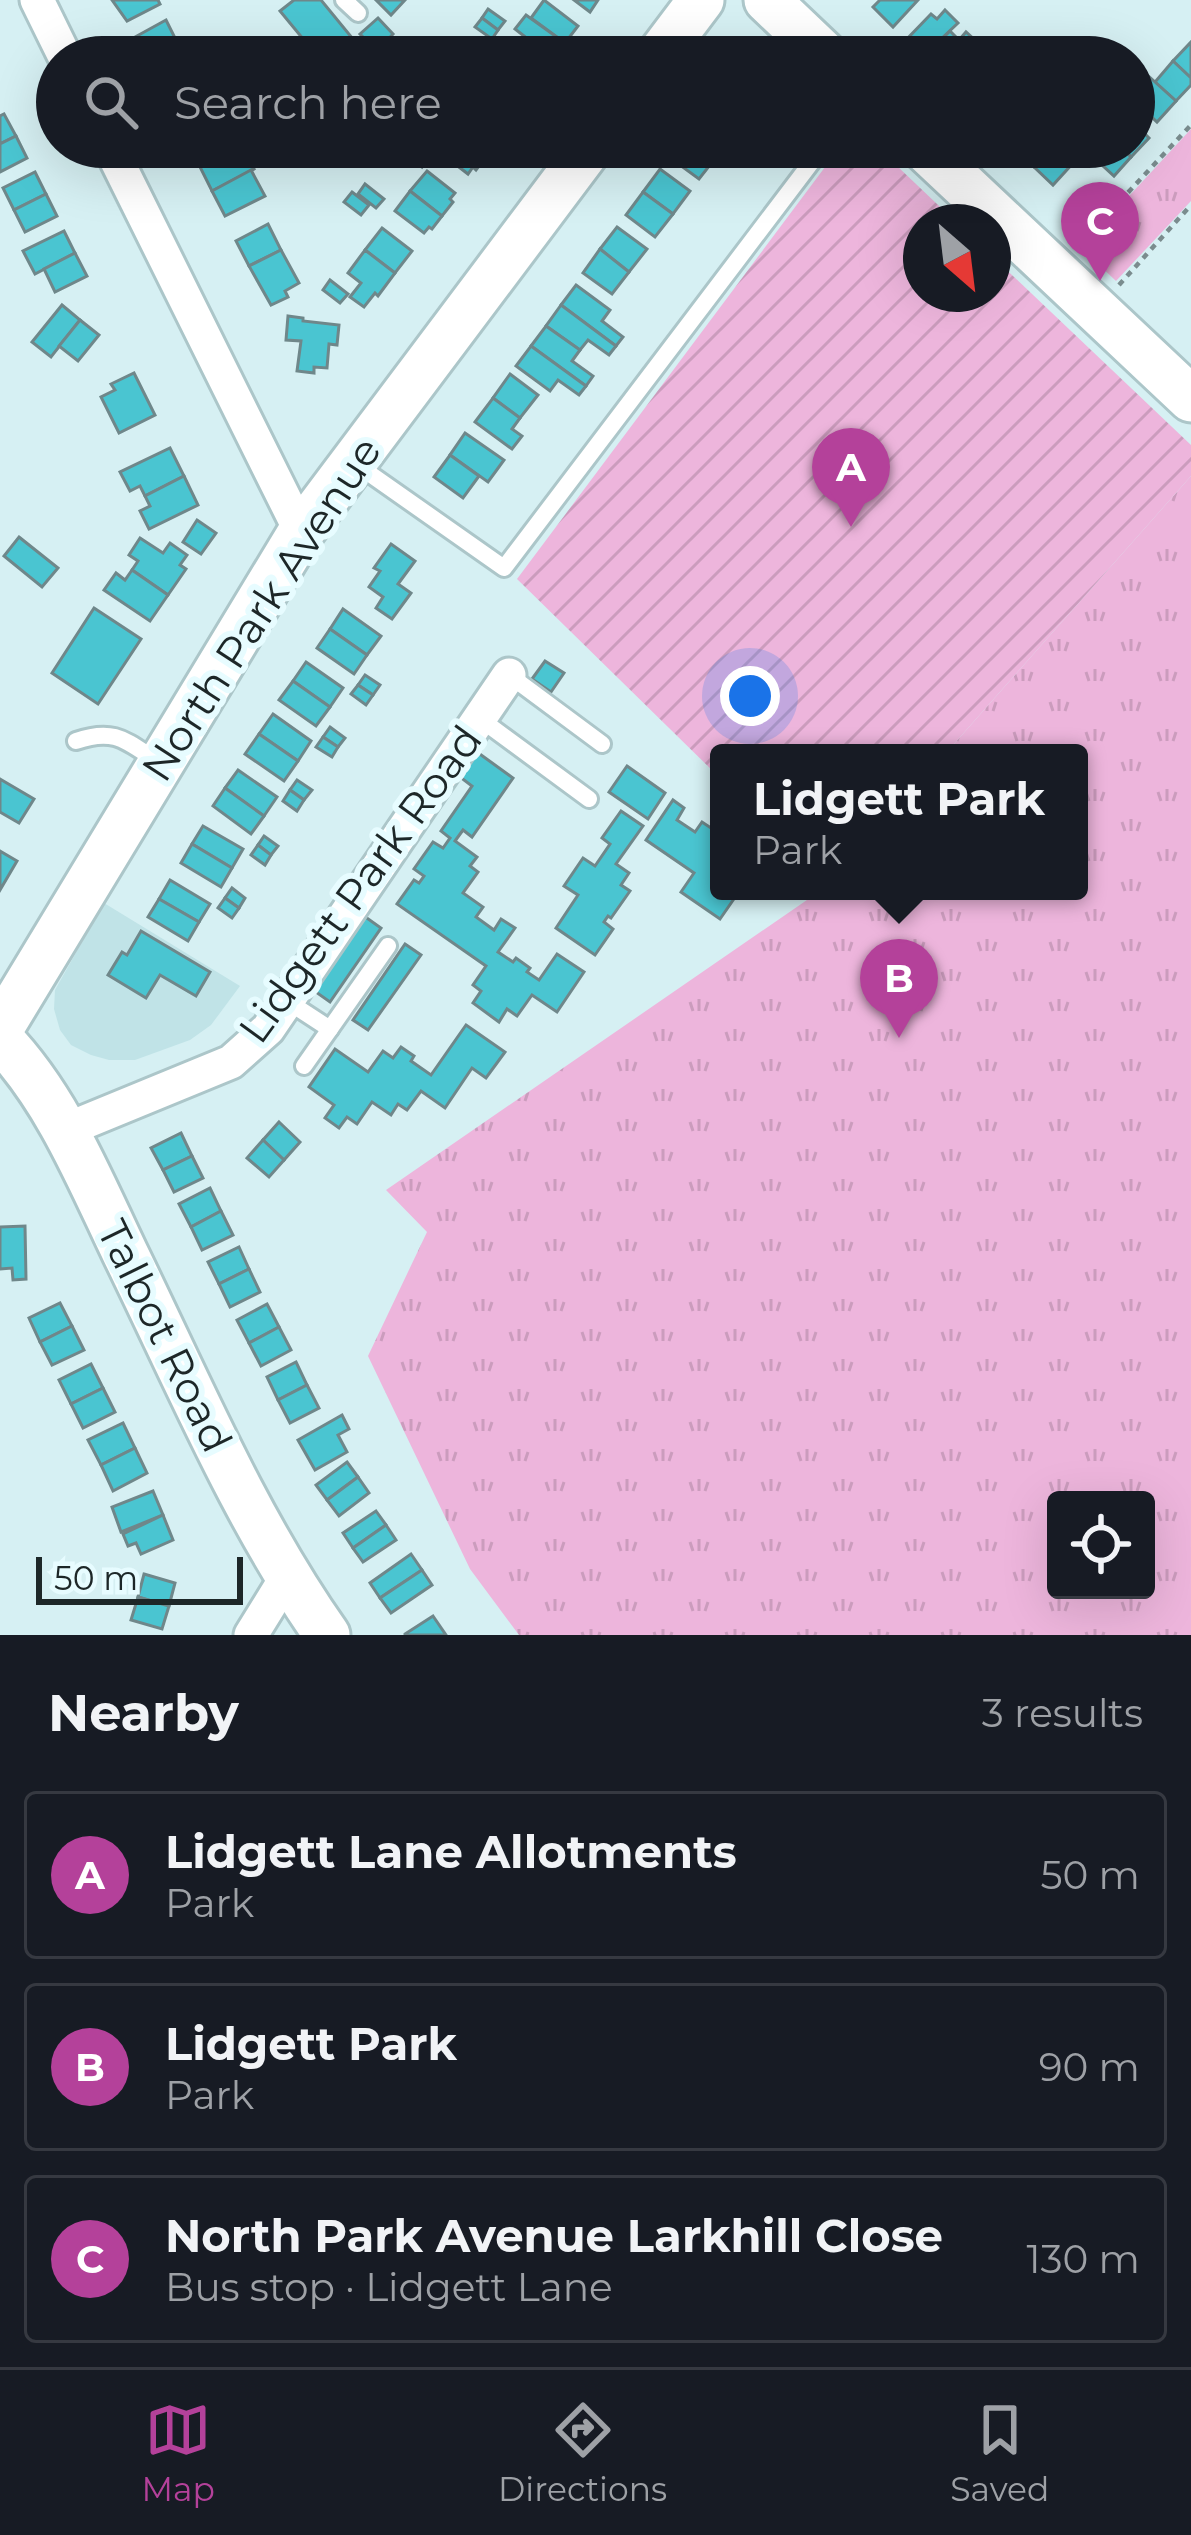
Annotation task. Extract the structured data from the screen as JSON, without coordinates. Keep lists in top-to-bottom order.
{
  "streets": {
    "street": ["North Park Avenue", "Lidgett Park Road", "Talbot Road"]
  },
  "crossings": [
    ["Lidgett Park Road", "Talbot Road"]
  ],
  "scale_bar": "50 m",
  "north": "bottom right",
  "page": {
    "search": "Search here",
    "pins": ["C", "A", "B"],
    "popup": ["Lidgett Park", "Park"],
    "scale": "50 m",
    "heading": ["Nearby", "3 results"],
    "list": [
      {
        "mark": "A",
        "name": "Lidgett Lane Allotments",
        "note": "Park",
        "value": "50 m"
      },
      {
        "mark": "B",
        "name": "Lidgett Park",
        "note": "Park",
        "value": "90 m"
      },
      {
        "mark": "C",
        "name": "North Park Avenue Larkhill Close",
        "note": "Bus stop · Lidgett Lane",
        "value": "130 m"
      }
    ],
    "nav": ["Map", "Directions", "Saved"]
  }
}
